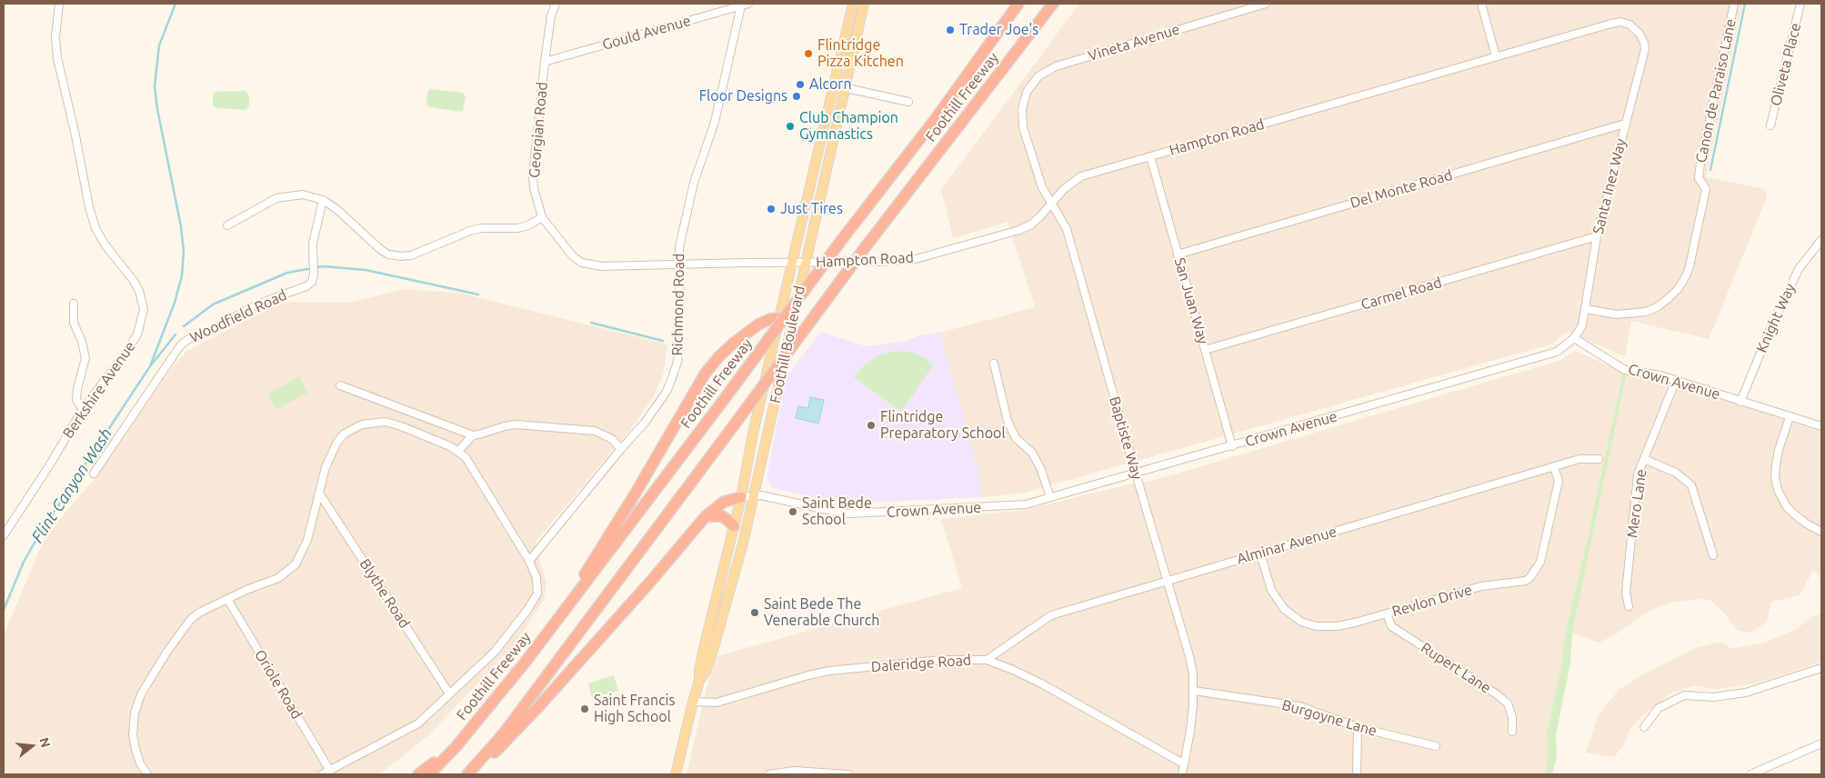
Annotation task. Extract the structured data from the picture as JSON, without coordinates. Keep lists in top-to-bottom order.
{
  "streets": {
    "highway": ["Foothill Freeway"],
    "main road": ["Foothill Boulevard"],
    "street": [
      "Gould Avenue",
      "Vineta Avenue",
      "Oliveta Place",
      "Canon de Paraiso Lane",
      "Georgian Road",
      "Hampton Road",
      "Santa Inez Way",
      "Del Monte Road",
      "Carmel Road",
      "San Juan Way",
      "Richmond Road",
      "Woodfield Road",
      "Knight Way",
      "Crown Avenue",
      "Berkshire Avenue",
      "Baptiste Way",
      "Mero Lane",
      "Alminar Avenue",
      "Blythe Road",
      "Revlon Drive",
      "Daleridge Road",
      "Rupert Lane",
      "Oriole Road",
      "Burgoyne Lane"
    ]
  },
  "crossings": [
    ["Gould Avenue", "Georgian Road"],
    ["Gould Avenue", "Richmond Road"],
    ["Vineta Avenue", "Baptiste Way"],
    ["Canon de Paraiso Lane", "Santa Inez Way"],
    ["Georgian Road", "Hampton Road"],
    ["Georgian Road", "Richmond Road"],
    ["Georgian Road", "Foothill Boulevard"],
    ["Hampton Road", "Santa Inez Way"],
    ["Hampton Road", "San Juan Way"],
    ["Hampton Road", "Foothill Boulevard"],
    ["Hampton Road", "Baptiste Way"],
    ["Santa Inez Way", "Del Monte Road"],
    ["Santa Inez Way", "Carmel Road"],
    ["Santa Inez Way", "Crown Avenue"],
    ["Del Monte Road", "San Juan Way"],
    ["Carmel Road", "San Juan Way"],
    ["San Juan Way", "Crown Avenue"],
    ["Knight Way", "Crown Avenue"],
    ["Foothill Boulevard", "Crown Avenue"],
    ["Foothill Boulevard", "Daleridge Road"],
    ["Crown Avenue", "Baptiste Way"],
    ["Crown Avenue", "Mero Lane"],
    ["Baptiste Way", "Alminar Avenue"],
    ["Baptiste Way", "Daleridge Road"],
    ["Baptiste Way", "Burgoyne Lane"],
    ["Alminar Avenue", "Revlon Drive"],
    ["Alminar Avenue", "Daleridge Road"],
    ["Revlon Drive", "Rupert Lane"]
  ],
  "water": ["Flint Canyon Wash"],
  "places": [
    "Trader Joe's",
    "Flintridge Pizza Kitchen",
    "Alcorn",
    "Floor Designs",
    "Club Champion Gymnastics",
    "Just Tires",
    "Flintridge Preparatory School",
    "Saint Bede School",
    "Saint Bede The Venerable Church",
    "Saint Francis High School"
  ],
  "north": "right"
}
